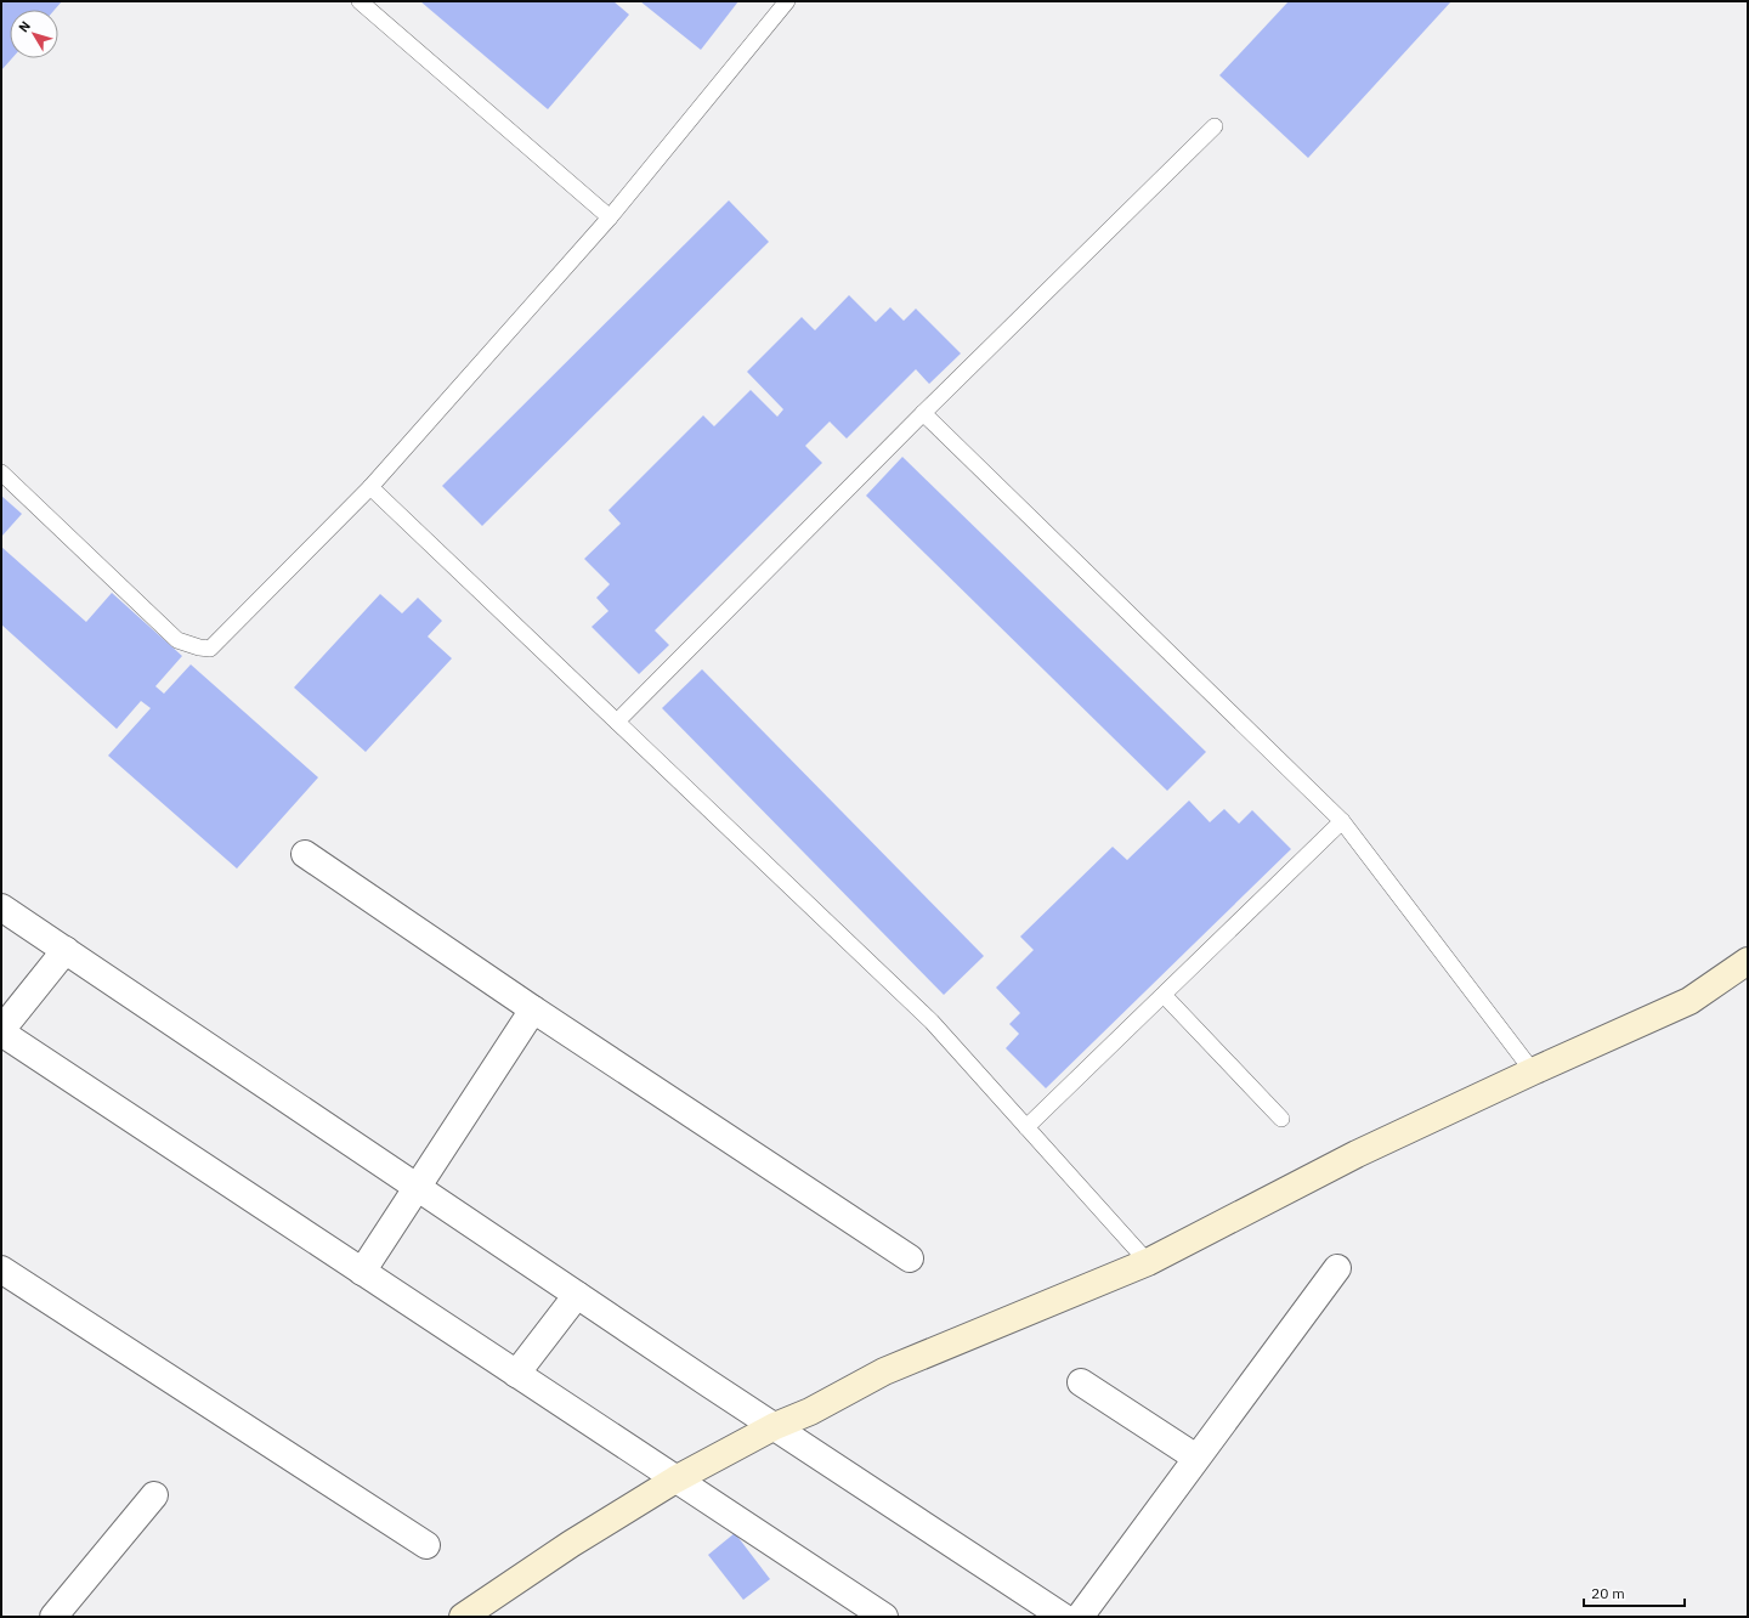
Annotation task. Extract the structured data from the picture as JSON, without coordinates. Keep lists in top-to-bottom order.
{
  "scale_bar": "20 m",
  "north": "top left"
}
